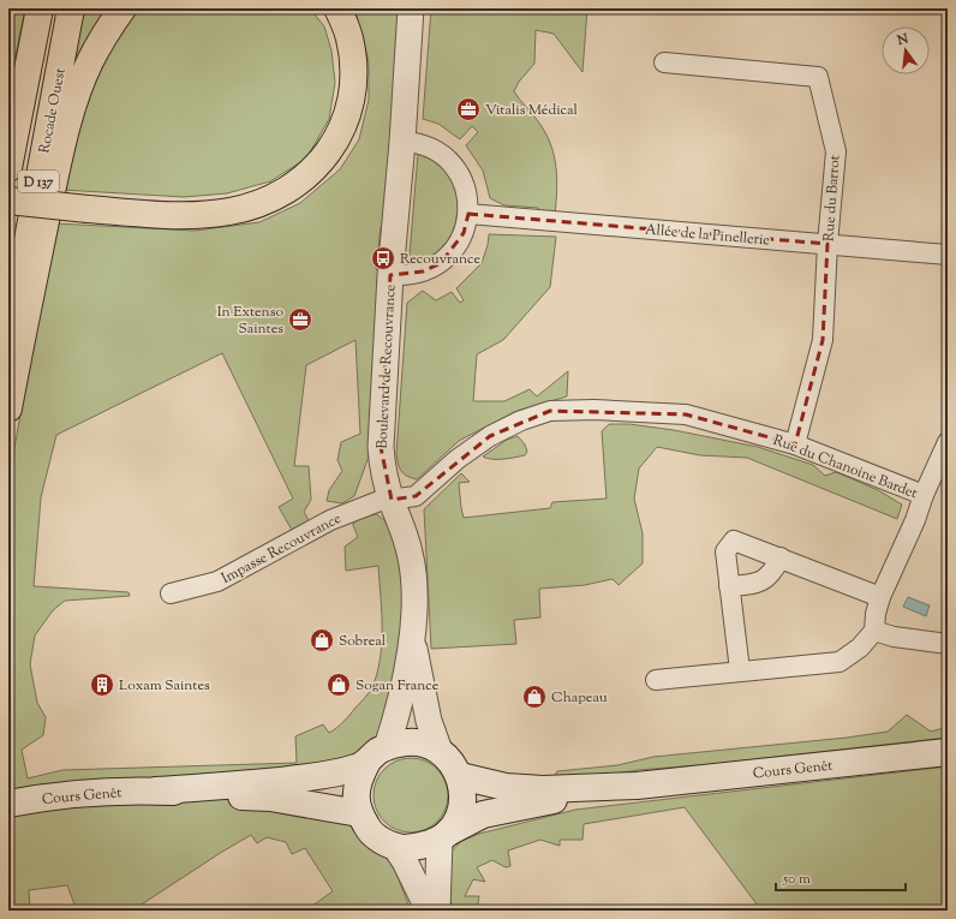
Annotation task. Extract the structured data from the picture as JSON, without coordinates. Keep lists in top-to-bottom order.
{
  "streets": {
    "main road": ["Rocade Ouest", "D 137", "Cours Genêt"],
    "street": [
      "Rue du Barrot",
      "Allée de la Pinellerie",
      "Boulevard de Recouvrance",
      "Rue du Chanoine Bardet",
      "Impasse Recouvrance"
    ]
  },
  "crossings": [
    ["Rue du Barrot", "Allée de la Pinellerie"],
    ["Rue du Barrot", "Rue du Chanoine Bardet"],
    ["Boulevard de Recouvrance", "Rue du Chanoine Bardet"],
    ["Boulevard de Recouvrance", "Impasse Recouvrance"],
    ["Boulevard de Recouvrance", "Cours Genêt"],
    ["Rue du Chanoine Bardet", "Impasse Recouvrance"]
  ],
  "places": {
    "office": ["Vitalis Médical", "In Extenso Saintes"],
    "bus stop": ["Recouvrance"],
    "shop": ["Sobreal", "Sogan France", "Chapeau"],
    "building": ["Loxam Saintes"]
  },
  "scale_bar": "50 m",
  "north": "top"
}
